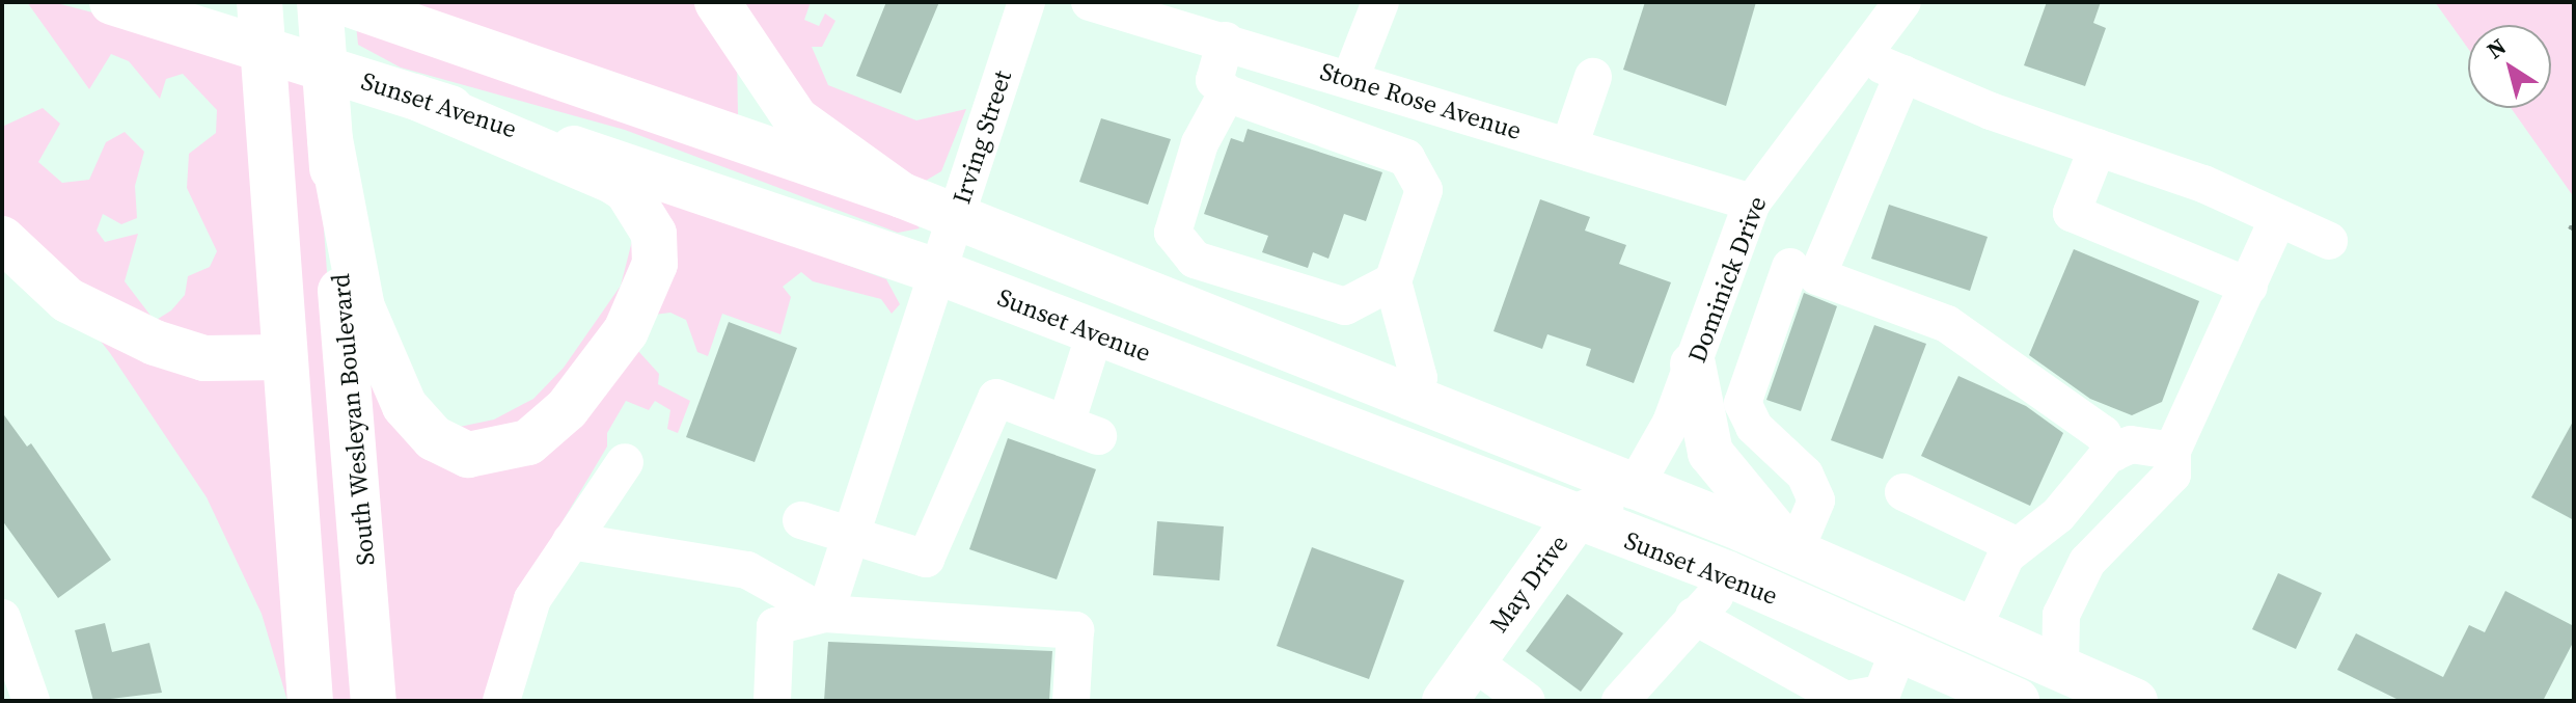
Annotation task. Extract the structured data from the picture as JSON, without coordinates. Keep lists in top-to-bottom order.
{
  "streets": {
    "main road": ["Sunset Avenue", "South Wesleyan Boulevard", "May Drive"],
    "street": ["Stone Rose Avenue", "Irving Street", "Dominick Drive"]
  },
  "crossings": [
    ["Stone Rose Avenue", "Dominick Drive"],
    ["Sunset Avenue", "Irving Street"],
    ["Sunset Avenue", "Dominick Drive"],
    ["Sunset Avenue", "May Drive"],
    ["Dominick Drive", "May Drive"]
  ],
  "north": "top left"
}
